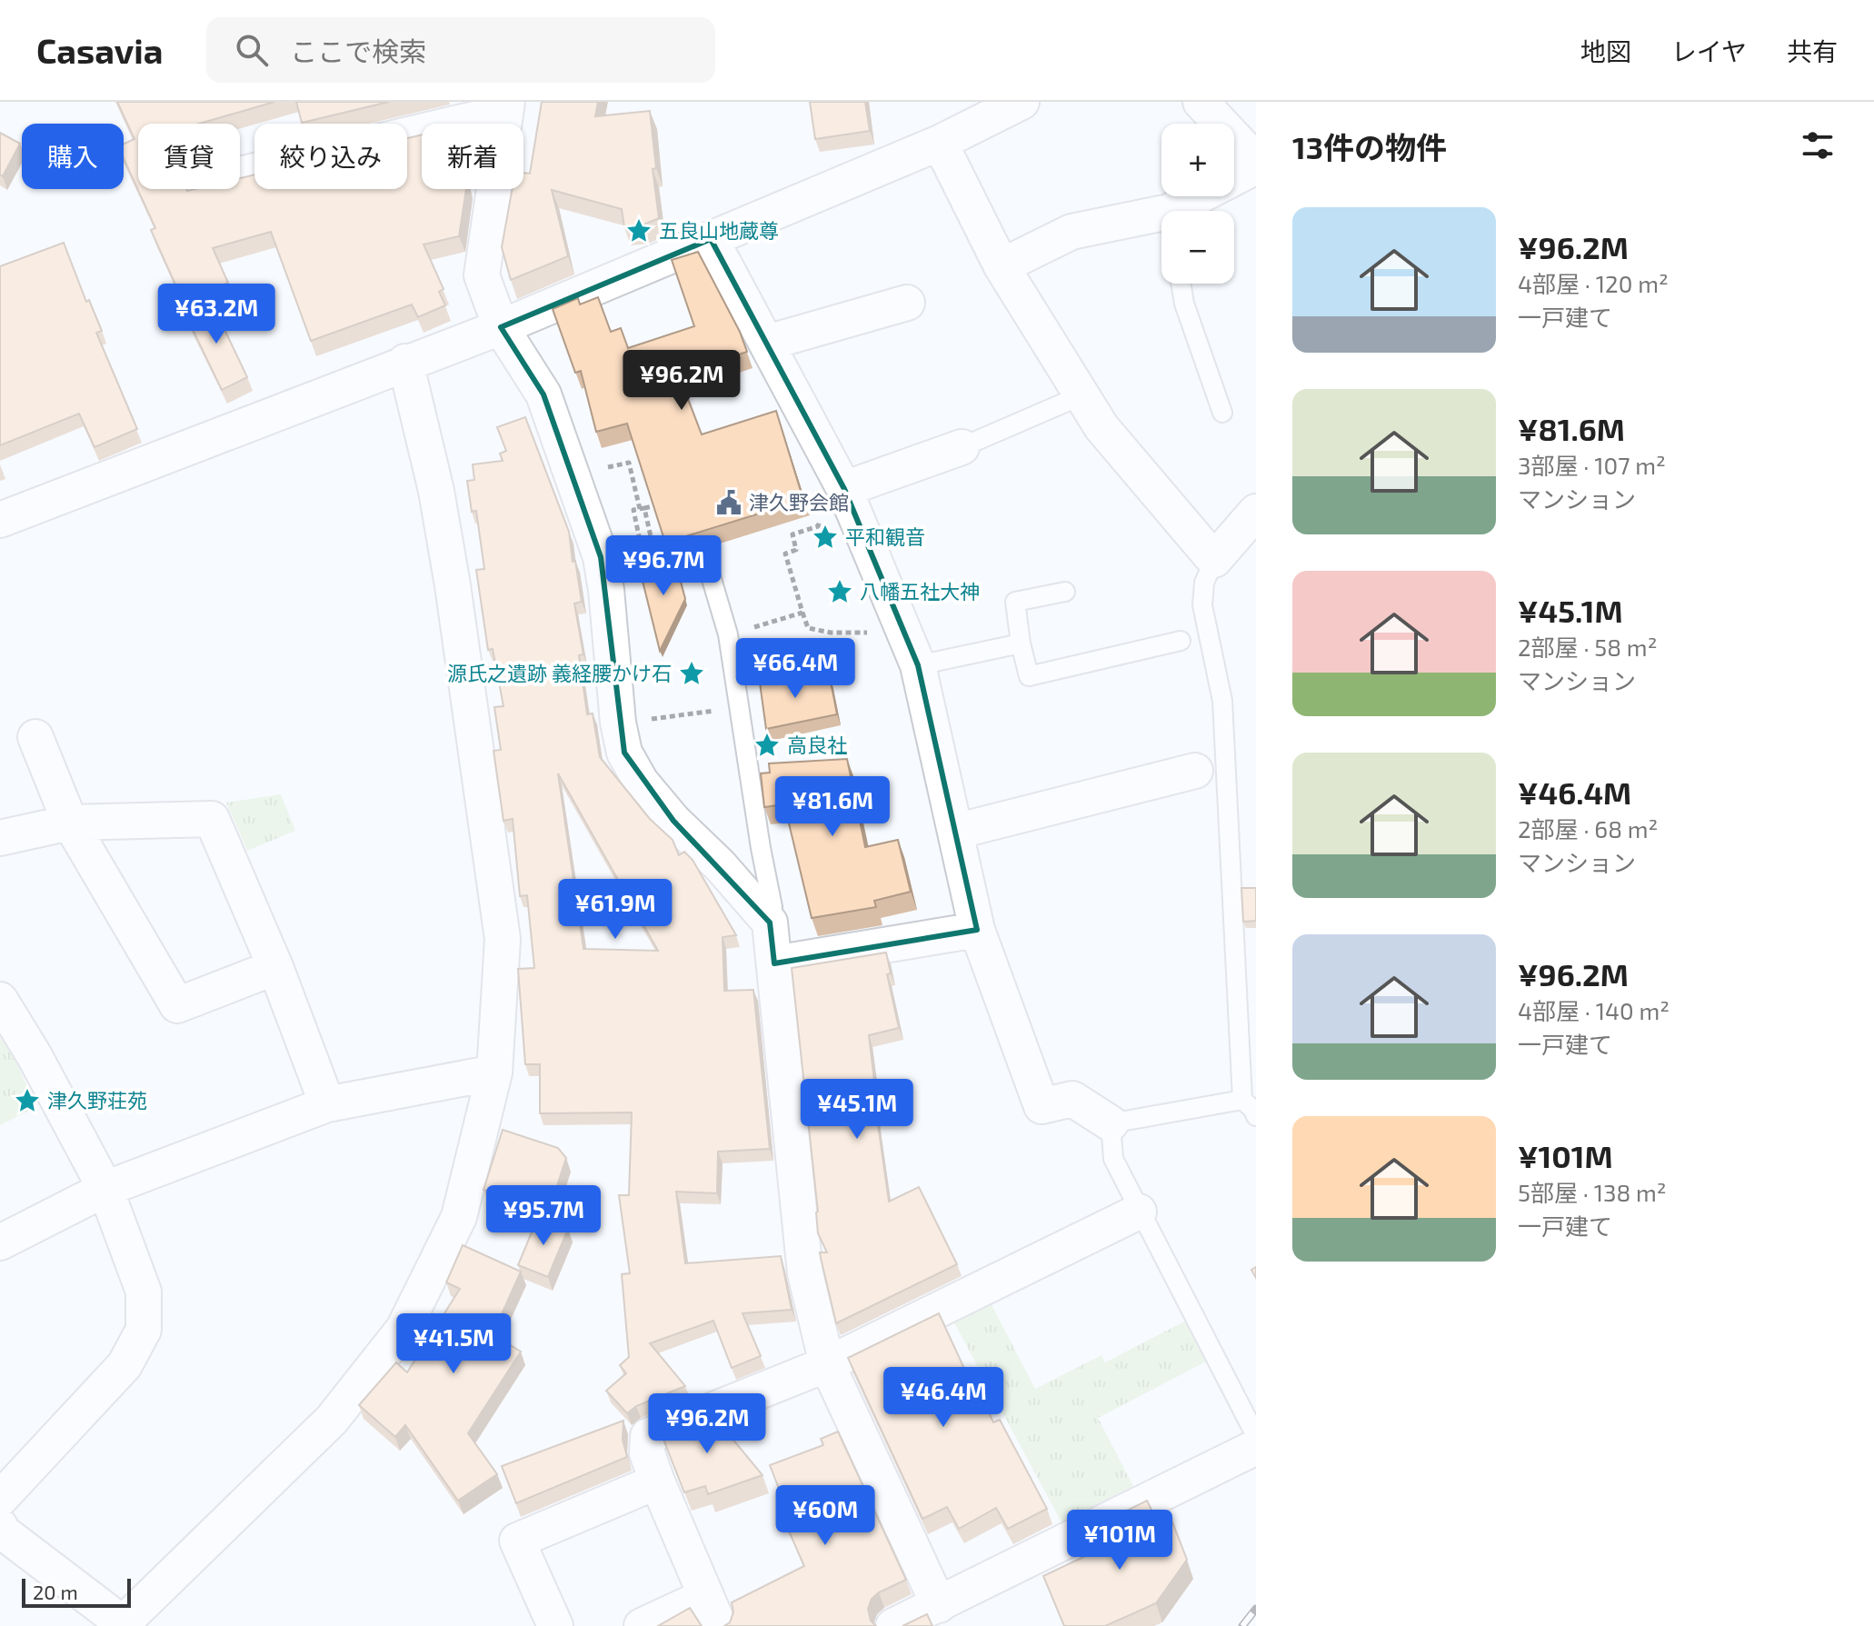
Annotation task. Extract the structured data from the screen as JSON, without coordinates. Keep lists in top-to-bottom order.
{
  "places": {
    "place": [
      "五良山地蔵尊",
      "平和観音",
      "八幡五社大神",
      "源氏之遺跡 義経腰かけ石",
      "高良社",
      "津久野荘苑"
    ],
    "public building": ["津久野会館"]
  },
  "scale_bar": "20 m",
  "page": {
    "header": "Casavia",
    "search": "ここで検索",
    "nav": ["地図", "レイヤ", "共有"],
    "heading": "13件の物件",
    "map_buttons": ["+", "−"],
    "chip": [
      "購入",
      "賃貸",
      "絞り込み",
      "新着"
    ],
    "list": [
      {
        "name": "¥96.2M",
        "note": "4部屋 · 120 m² · 一戸建て"
      },
      {
        "name": "¥81.6M",
        "note": "3部屋 · 107 m² · マンション"
      },
      {
        "name": "¥45.1M",
        "note": "2部屋 · 58 m² · マンション"
      },
      {
        "name": "¥46.4M",
        "note": "2部屋 · 68 m² · マンション"
      },
      {
        "name": "¥96.2M",
        "note": "4部屋 · 140 m² · 一戸建て"
      },
      {
        "name": "¥101M",
        "note": "5部屋 · 138 m² · 一戸建て"
      }
    ],
    "price": [
      "¥63.2M",
      "¥96.2M",
      "¥96.7M",
      "¥66.4M",
      "¥81.6M",
      "¥61.9M",
      "¥45.1M",
      "¥95.7M",
      "¥41.5M",
      "¥46.4M",
      "¥96.2M",
      "¥60M",
      "¥101M"
    ],
    "scale": "20 m"
  }
}
